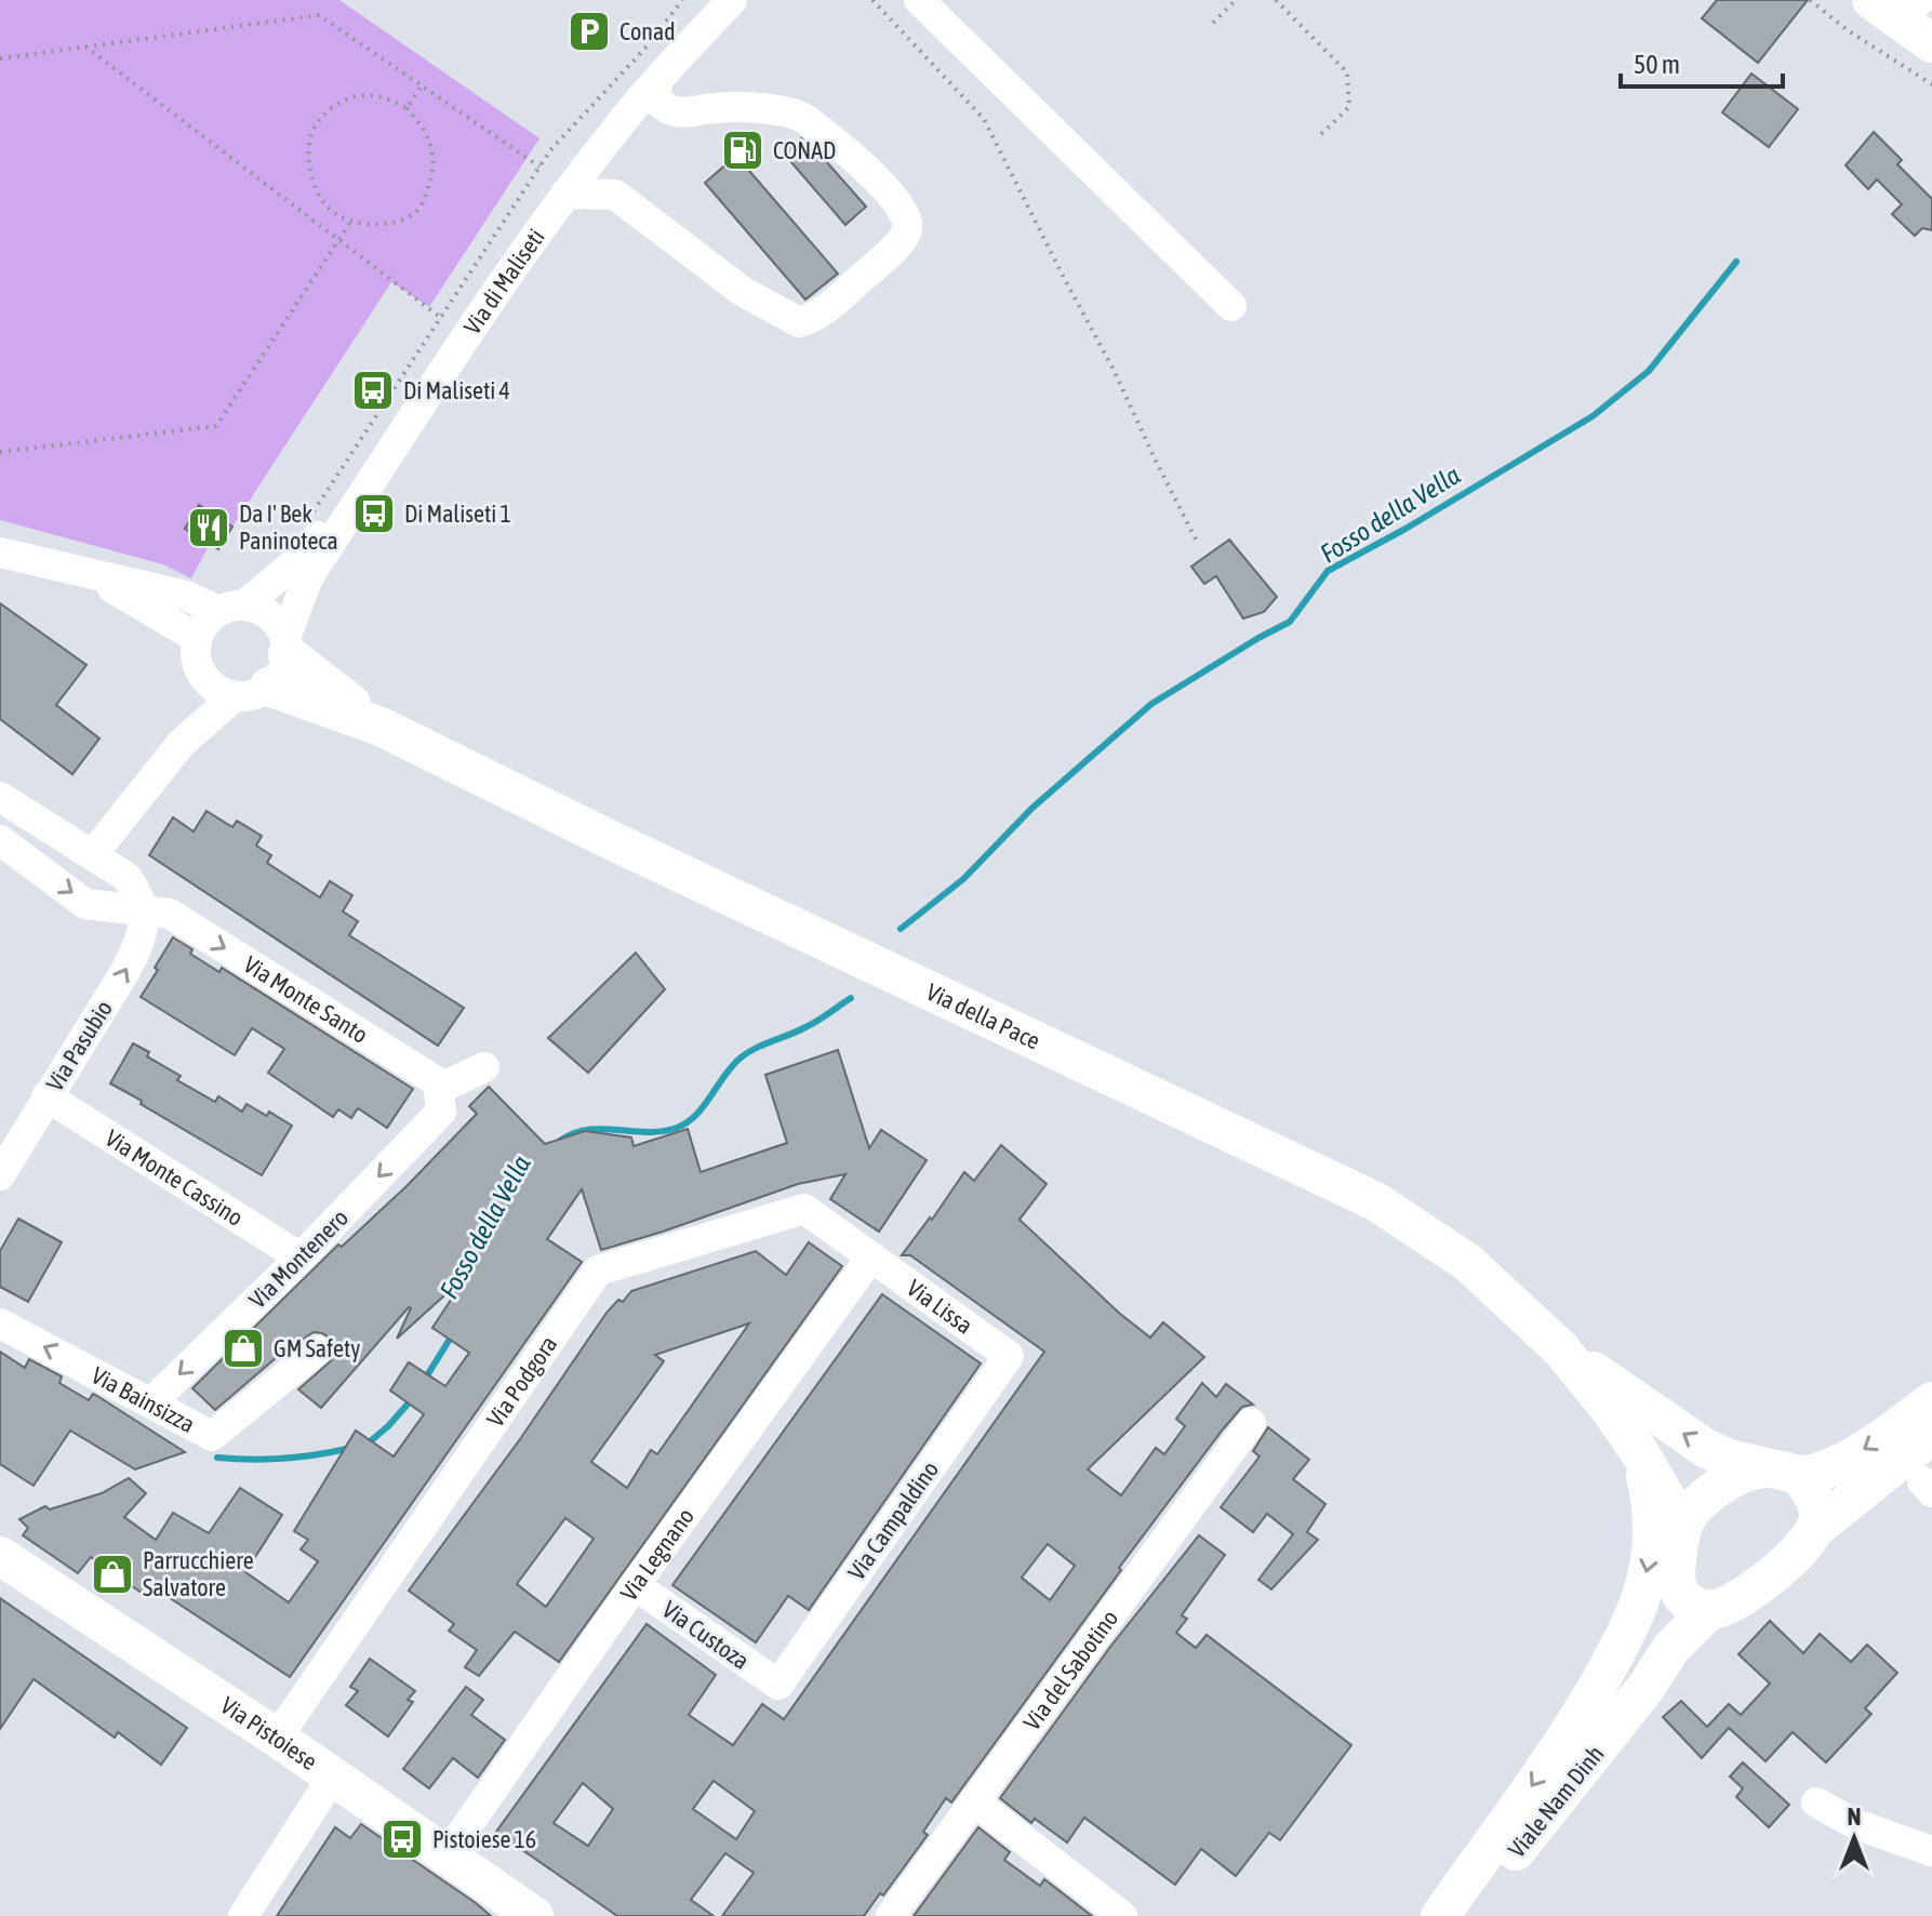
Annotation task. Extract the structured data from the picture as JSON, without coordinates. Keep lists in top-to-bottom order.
{
  "streets": {
    "main road": ["Via della Pace", "Via Pistoiese", "Viale Nam Dinh"],
    "street": [
      "Via di Maliseti",
      "Via Monte Santo",
      "Via Pasubio",
      "Via Monte Cassino",
      "Via Montenero",
      "Via Lissa",
      "Via Podgora",
      "Via Bainsizza",
      "Via Campaldino",
      "Via Legnano",
      "Via Custoza",
      "Via del Sabotino"
    ]
  },
  "crossings": [
    ["Via Monte Santo", "Via Pasubio"],
    ["Via Monte Santo", "Via Montenero"],
    ["Via Pasubio", "Via Monte Cassino"],
    ["Via Monte Cassino", "Via Montenero"],
    ["Via Montenero", "Via Bainsizza"],
    ["Via Lissa", "Via Podgora"],
    ["Via Lissa", "Via Campaldino"],
    ["Via Lissa", "Via Legnano"],
    ["Via Podgora", "Via Legnano"],
    ["Via Podgora", "Via Pistoiese"],
    ["Via Campaldino", "Via Custoza"],
    ["Via Legnano", "Via Custoza"],
    ["Via Legnano", "Via Pistoiese"]
  ],
  "one_way": ["Via Pasubio", "Via Montenero", "Via Bainsizza"],
  "water": ["Fosso della Vella"],
  "places": {
    "parking": ["Conad"],
    "fuel station": ["CONAD"],
    "bus stop": ["Di Maliseti 4", "Di Maliseti 1", "Pistoiese 16"],
    "restaurant": ["Da I' Bek Paninoteca"],
    "shop": ["GM Safety", "Parrucchiere Salvatore"]
  },
  "scale_bar": "50 m",
  "north": "top"
}
